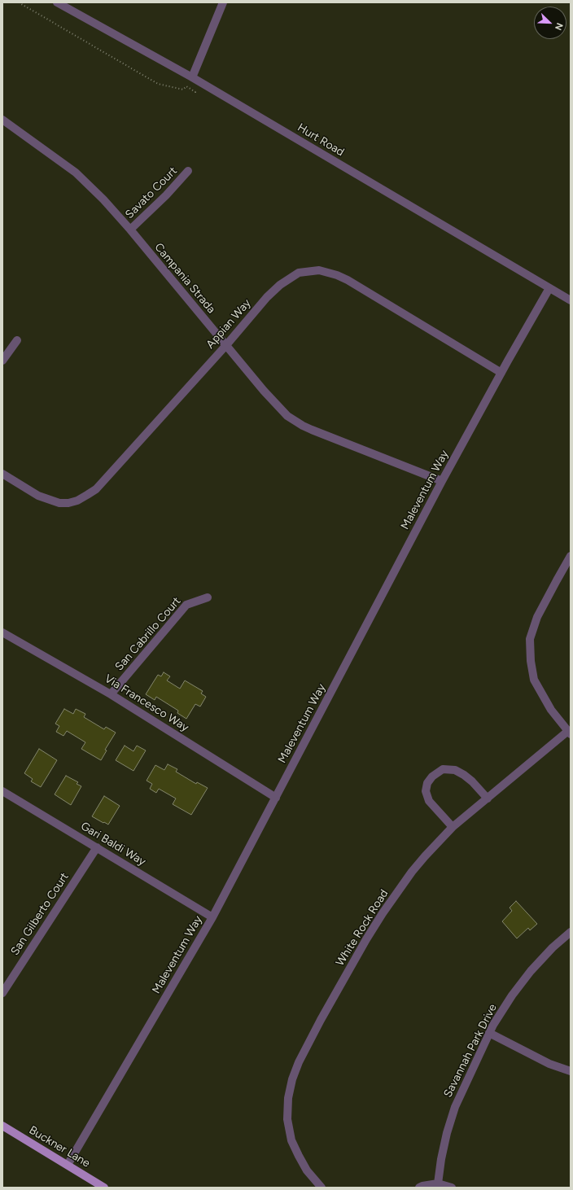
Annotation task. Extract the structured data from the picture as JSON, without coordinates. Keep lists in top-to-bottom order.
{
  "streets": {
    "main road": ["Buckner Lane"],
    "street": [
      "Hurt Road",
      "Savato Court",
      "Campania Strada",
      "Appian Way",
      "Maleventum Way",
      "San Cabrillo Court",
      "Via Francesco Way",
      "Gari Baldi Way",
      "San Gilberto Court",
      "White Rock Road",
      "Savannah Park Drive"
    ]
  },
  "crossings": [
    ["Hurt Road", "Maleventum Way"],
    ["Savato Court", "Campania Strada"],
    ["Campania Strada", "Appian Way"],
    ["Campania Strada", "Maleventum Way"],
    ["Appian Way", "Maleventum Way"],
    ["Maleventum Way", "Via Francesco Way"],
    ["Maleventum Way", "Gari Baldi Way"],
    ["Maleventum Way", "Buckner Lane"],
    ["San Cabrillo Court", "Via Francesco Way"],
    ["Gari Baldi Way", "San Gilberto Court"]
  ],
  "north": "bottom right"
}
